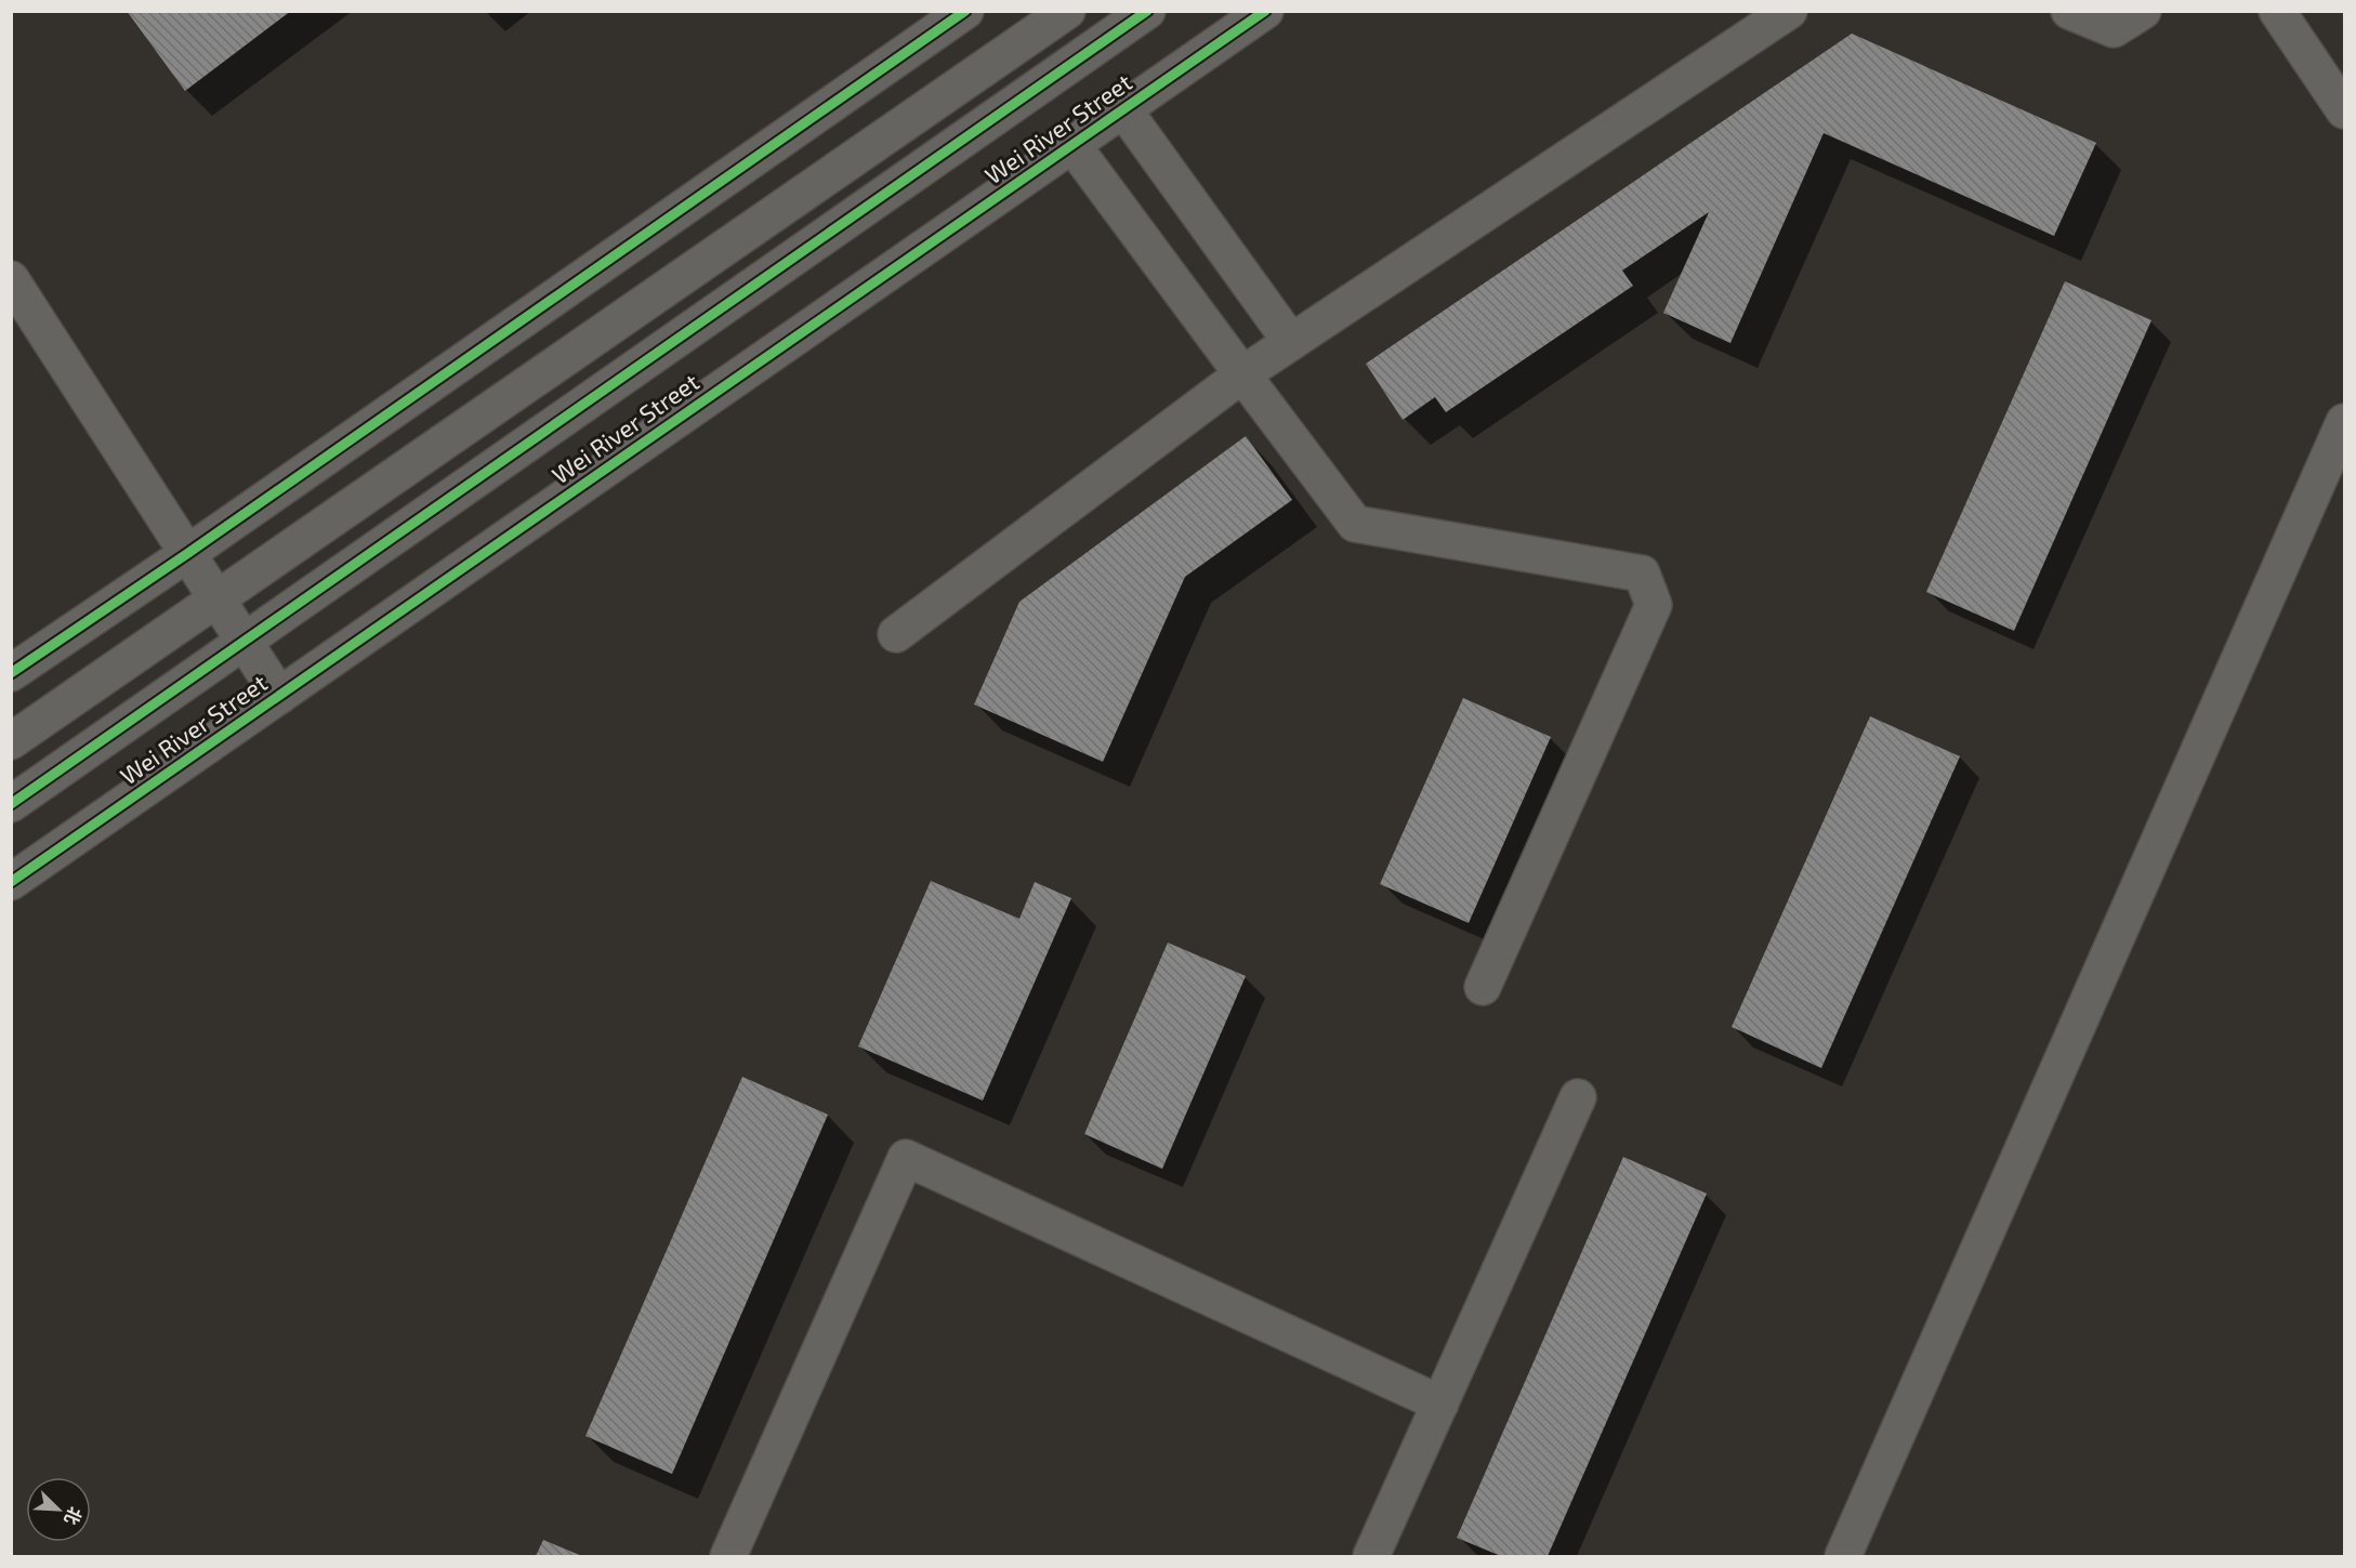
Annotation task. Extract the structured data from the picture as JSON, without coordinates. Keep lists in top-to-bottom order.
{
  "streets": {
    "street": ["Wei River Street"]
  },
  "north": "bottom right"
}
